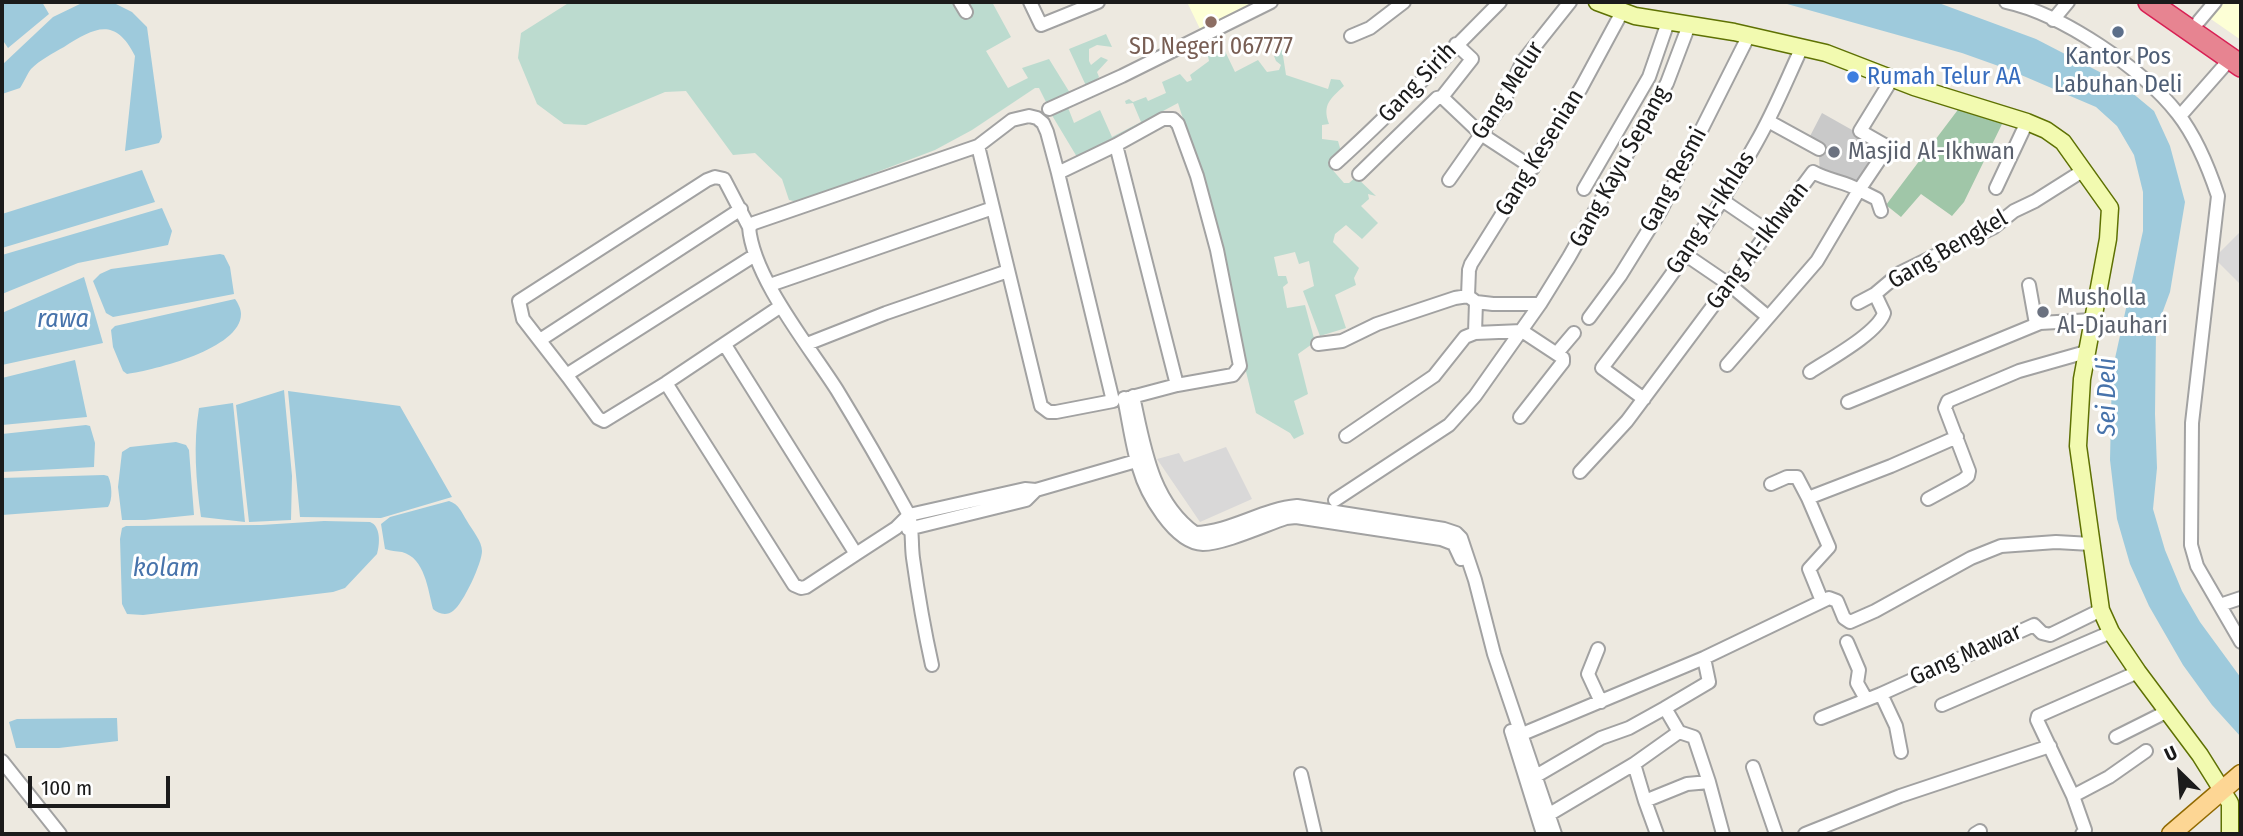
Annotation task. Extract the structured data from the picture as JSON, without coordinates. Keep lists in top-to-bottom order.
{
  "streets": {
    "street": [
      "Gang Sirih",
      "Gang Melur",
      "Gang Kesenian",
      "Gang Kayu Sepang",
      "Gang Resmi",
      "Gang Al-Ikhlas",
      "Gang Al-Ikhwan",
      "Gang Bengkel",
      "Gang Mawar"
    ]
  },
  "crossings": [
    ["Gang Al-Ikhlas", "Gang Al-Ikhwan"]
  ],
  "water": ["rawa", "Sei Deli", "kolam"],
  "places": [
    "SD Negeri 067777",
    "Kantor Pos Labuhan Deli",
    "Rumah Telur AA",
    "Masjid Al-Ikhwan",
    "Musholla Al-Djauhari"
  ],
  "scale_bar": "100 m",
  "north": "top left"
}
